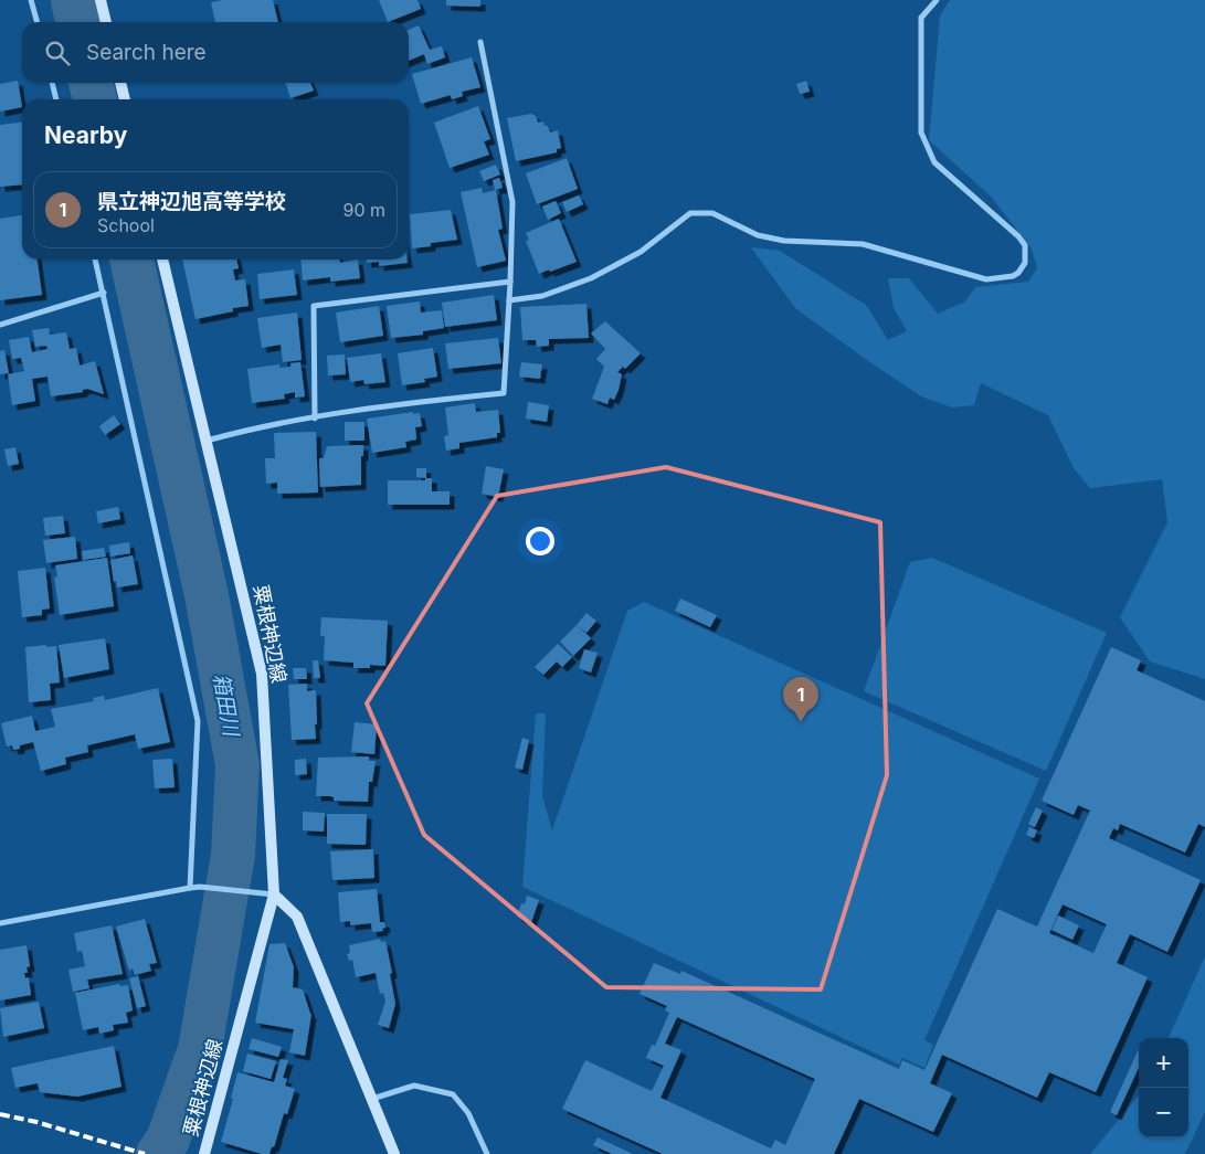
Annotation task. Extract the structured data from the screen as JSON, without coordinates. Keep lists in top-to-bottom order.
{
  "streets": {
    "main road": ["粟根神辺線"]
  },
  "water": ["箱田川"],
  "page": {
    "search": "Search here",
    "heading": "Nearby",
    "list": [
      {
        "mark": "1",
        "name": "県立神辺旭高等学校",
        "note": "School",
        "value": "90 m"
      }
    ],
    "pins": "1",
    "map_buttons": ["+", "−"]
  }
}
